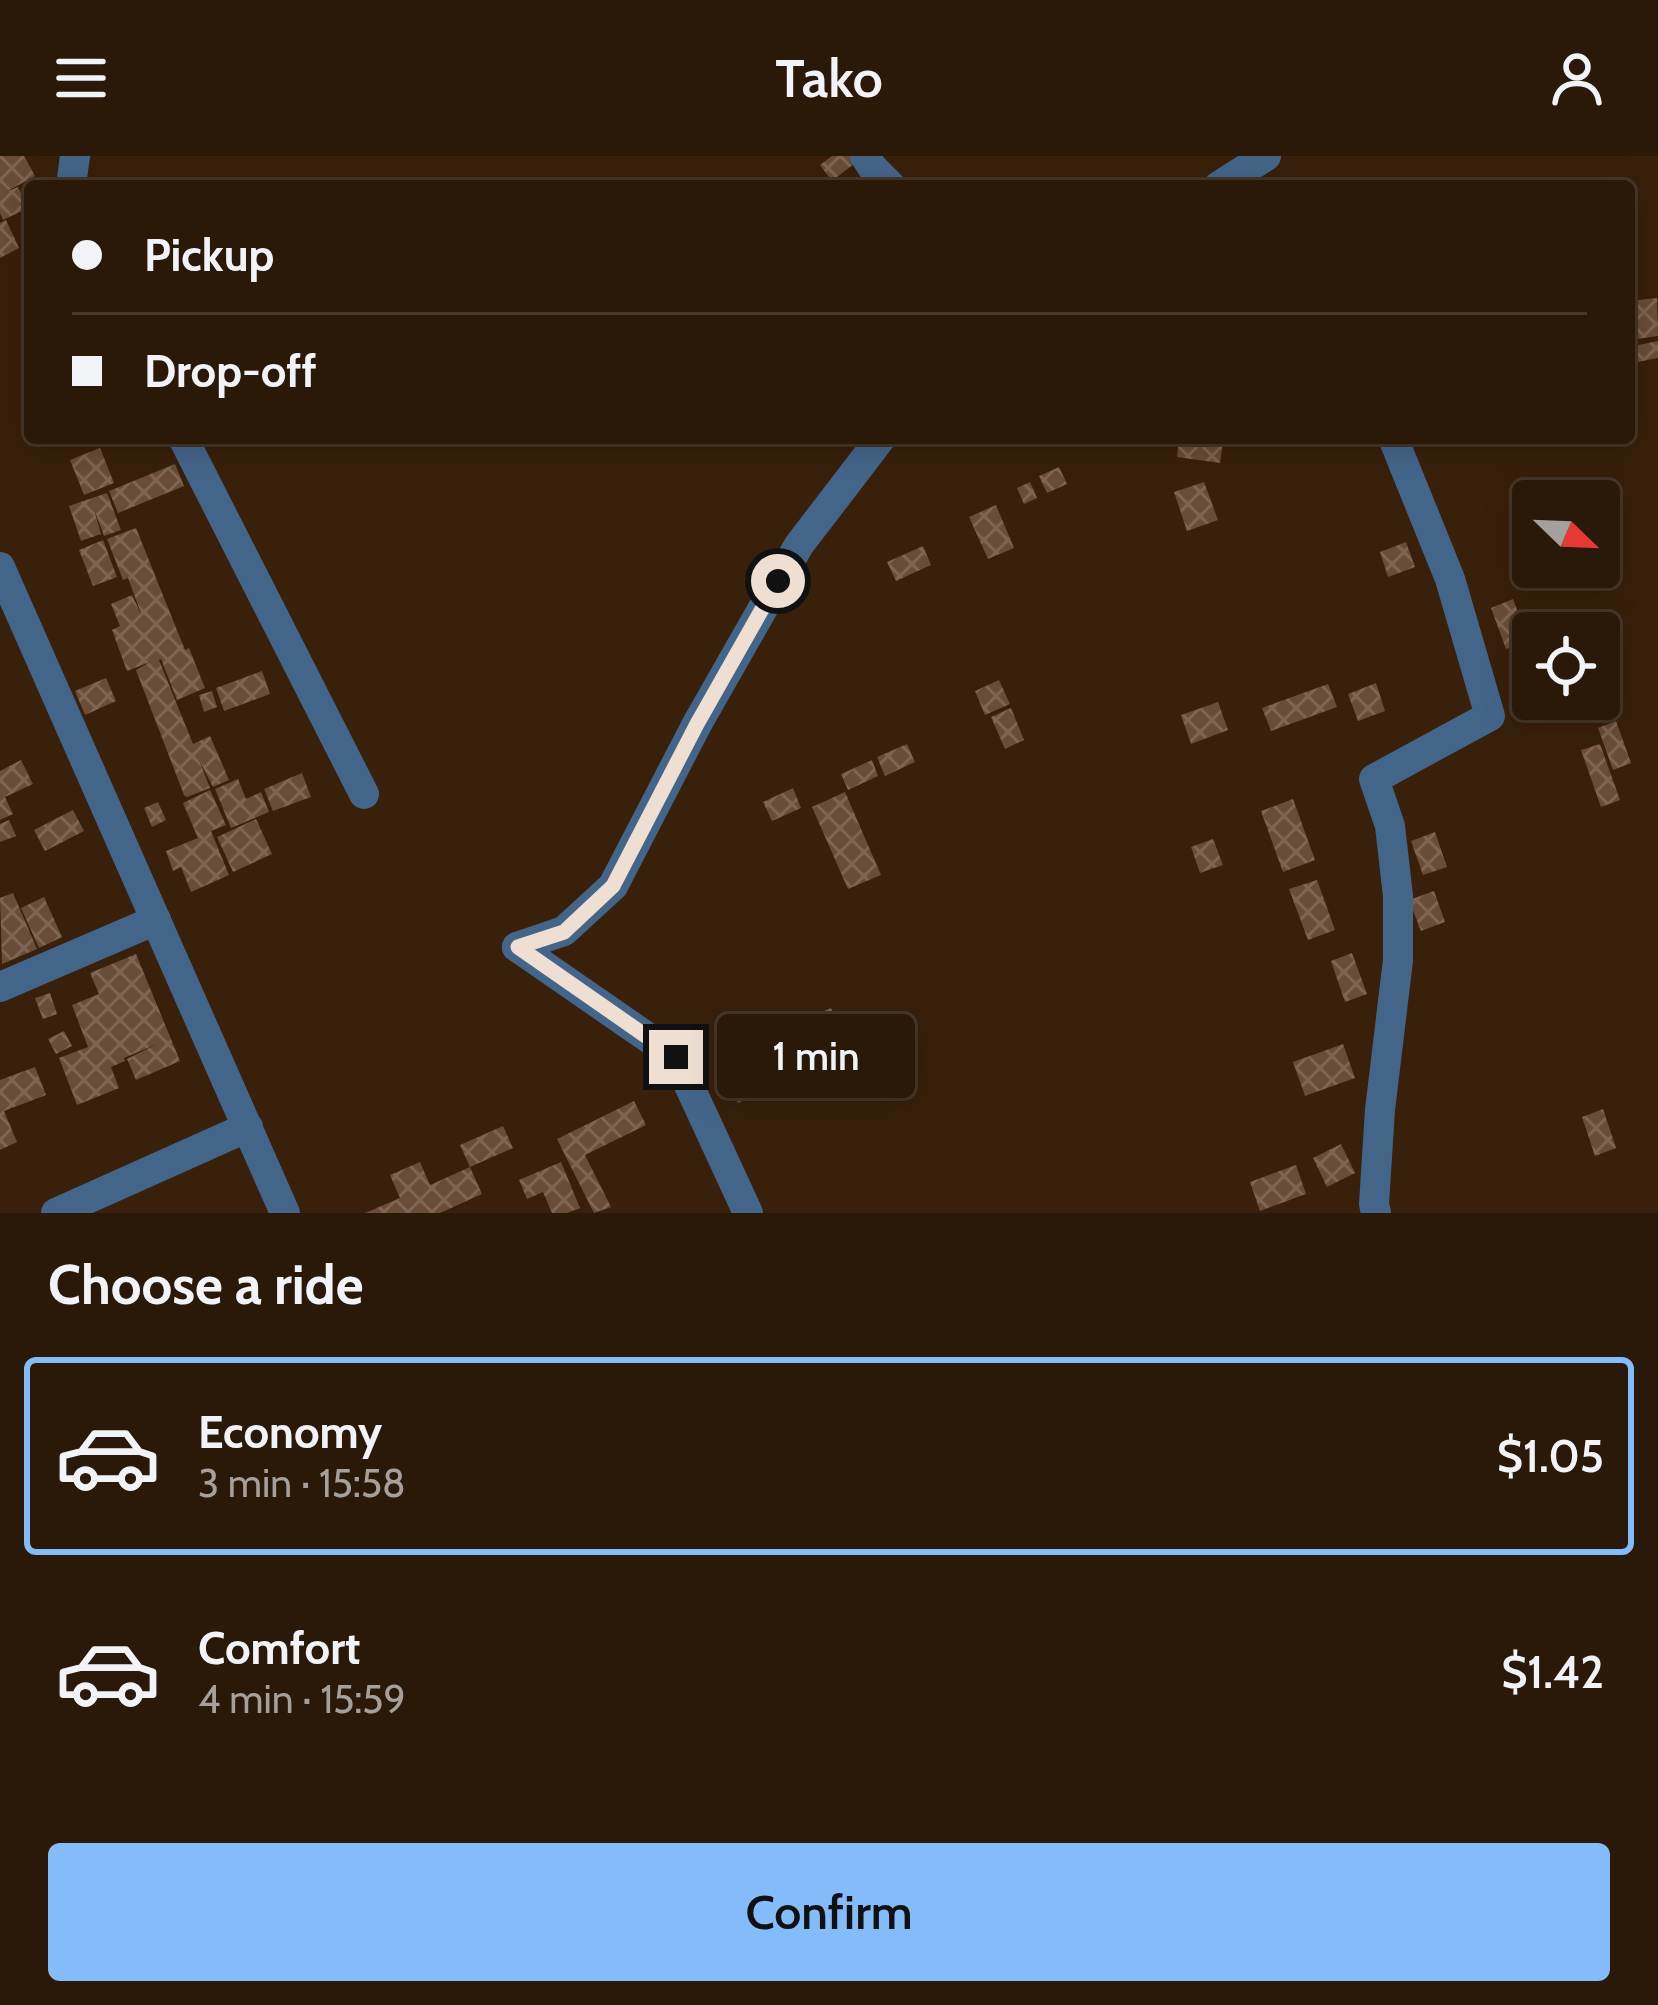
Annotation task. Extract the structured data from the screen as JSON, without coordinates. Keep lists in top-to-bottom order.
{
  "north": "bottom right",
  "page": {
    "header": "Tako",
    "banner": ["Pickup", "Drop-off"],
    "bubble": "1 min",
    "heading": "Choose a ride",
    "list": [
      {
        "name": "Economy",
        "note": "3 min · 15:58",
        "value": "$1.05"
      },
      {
        "name": "Comfort",
        "note": "4 min · 15:59",
        "value": "$1.42"
      }
    ],
    "buttons": "Confirm"
  }
}
